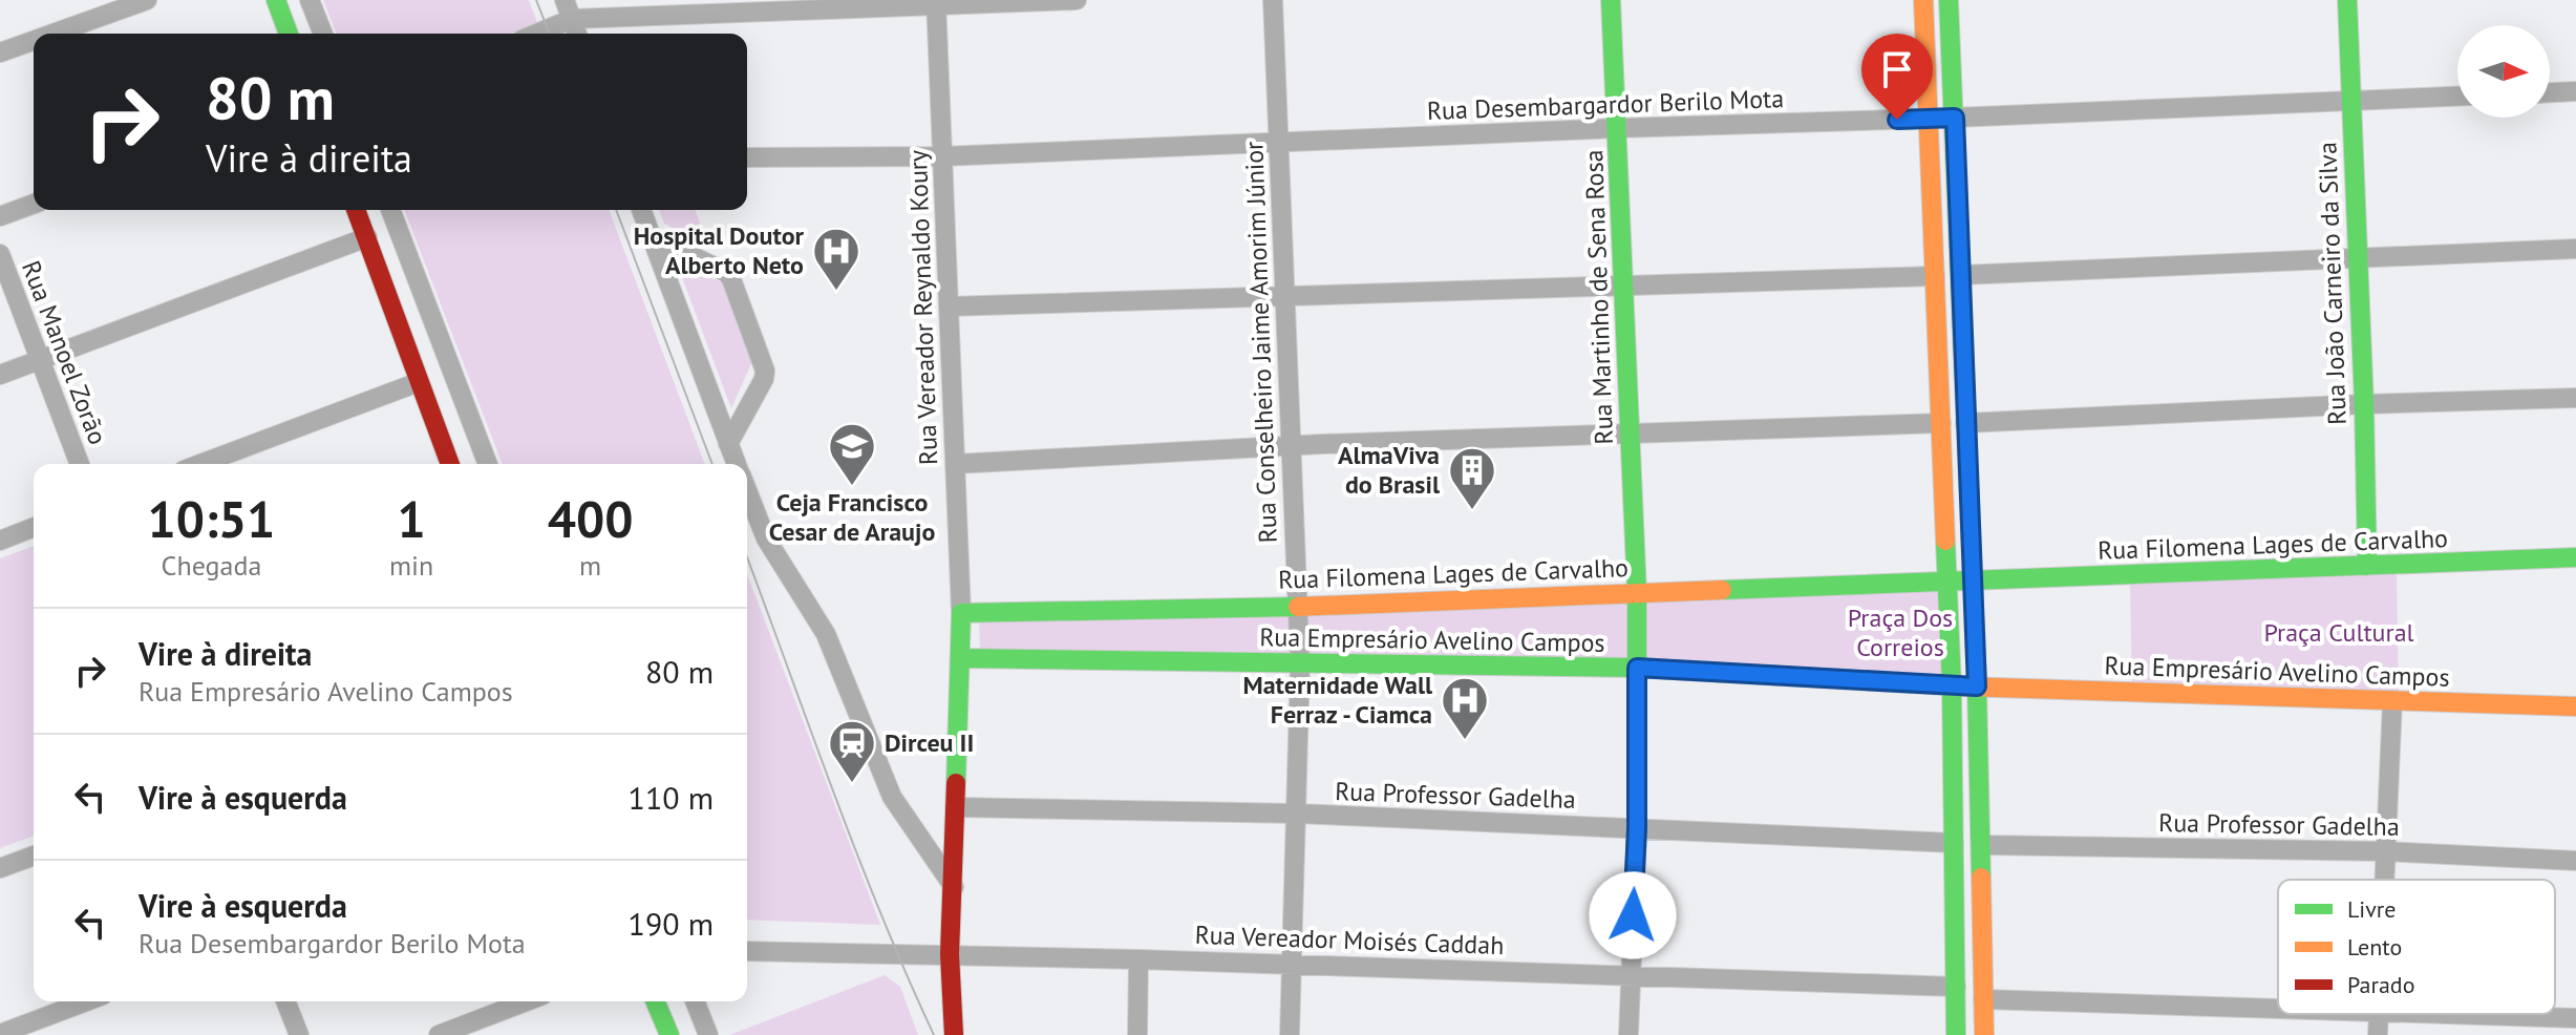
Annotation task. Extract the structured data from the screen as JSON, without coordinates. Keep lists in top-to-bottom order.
{
  "streets": {
    "street": [
      "Rua Desembargardor Berilo Mota",
      "Rua João Carneiro da Silva",
      "Rua Martinho de Sena Rosa",
      "Rua Vereador Reynaldo Koury",
      "Rua Conselheiro Jaime Amorim Júnior",
      "Rua Manoel Zorão",
      "Rua Filomena Lages de Carvalho",
      "Rua Empresário Avelino Campos",
      "Rua Professor Gadelha",
      "Rua Vereador Moisés Caddah"
    ]
  },
  "crossings": [
    ["Rua Desembargardor Berilo Mota", "Rua João Carneiro da Silva"],
    ["Rua Desembargardor Berilo Mota", "Rua Martinho de Sena Rosa"],
    ["Rua Desembargardor Berilo Mota", "Rua Vereador Reynaldo Koury"],
    ["Rua Desembargardor Berilo Mota", "Rua Conselheiro Jaime Amorim Júnior"],
    ["Rua João Carneiro da Silva", "Rua Filomena Lages de Carvalho"],
    ["Rua Martinho de Sena Rosa", "Rua Filomena Lages de Carvalho"],
    ["Rua Martinho de Sena Rosa", "Rua Empresário Avelino Campos"],
    ["Rua Vereador Reynaldo Koury", "Rua Filomena Lages de Carvalho"],
    ["Rua Conselheiro Jaime Amorim Júnior", "Rua Filomena Lages de Carvalho"],
    ["Rua Conselheiro Jaime Amorim Júnior", "Rua Empresário Avelino Campos"],
    ["Rua Conselheiro Jaime Amorim Júnior", "Rua Professor Gadelha"],
    ["Rua Conselheiro Jaime Amorim Júnior", "Rua Vereador Moisés Caddah"]
  ],
  "parks": ["Praça Dos Correios", "Praça Cultural"],
  "places": {
    "hospital": ["Hospital Doutor Alberto Neto", "Maternidade Wall Ferraz - Ciamca"],
    "school or university": ["Ceja Francisco Cesar de Araujo"],
    "building": ["AlmaViva do Brasil"],
    "station": ["Dirceu II"]
  },
  "legend": ["Livre", "Lento", "Parado"],
  "north": "right",
  "page": {
    "turn": ["80 m", "Vire à direita"],
    "eta": [
      "10:51",
      "Chegada",
      "1",
      "min",
      "400",
      "m"
    ],
    "list": [
      {
        "name": "Vire à direita",
        "note": "Rua Empresário Avelino Campos",
        "value": "80 m"
      },
      {
        "name": "Vire à esquerda",
        "value": "110 m"
      },
      {
        "name": "Vire à esquerda",
        "note": "Rua Desembargardor Berilo Mota",
        "value": "190 m"
      }
    ]
  }
}
